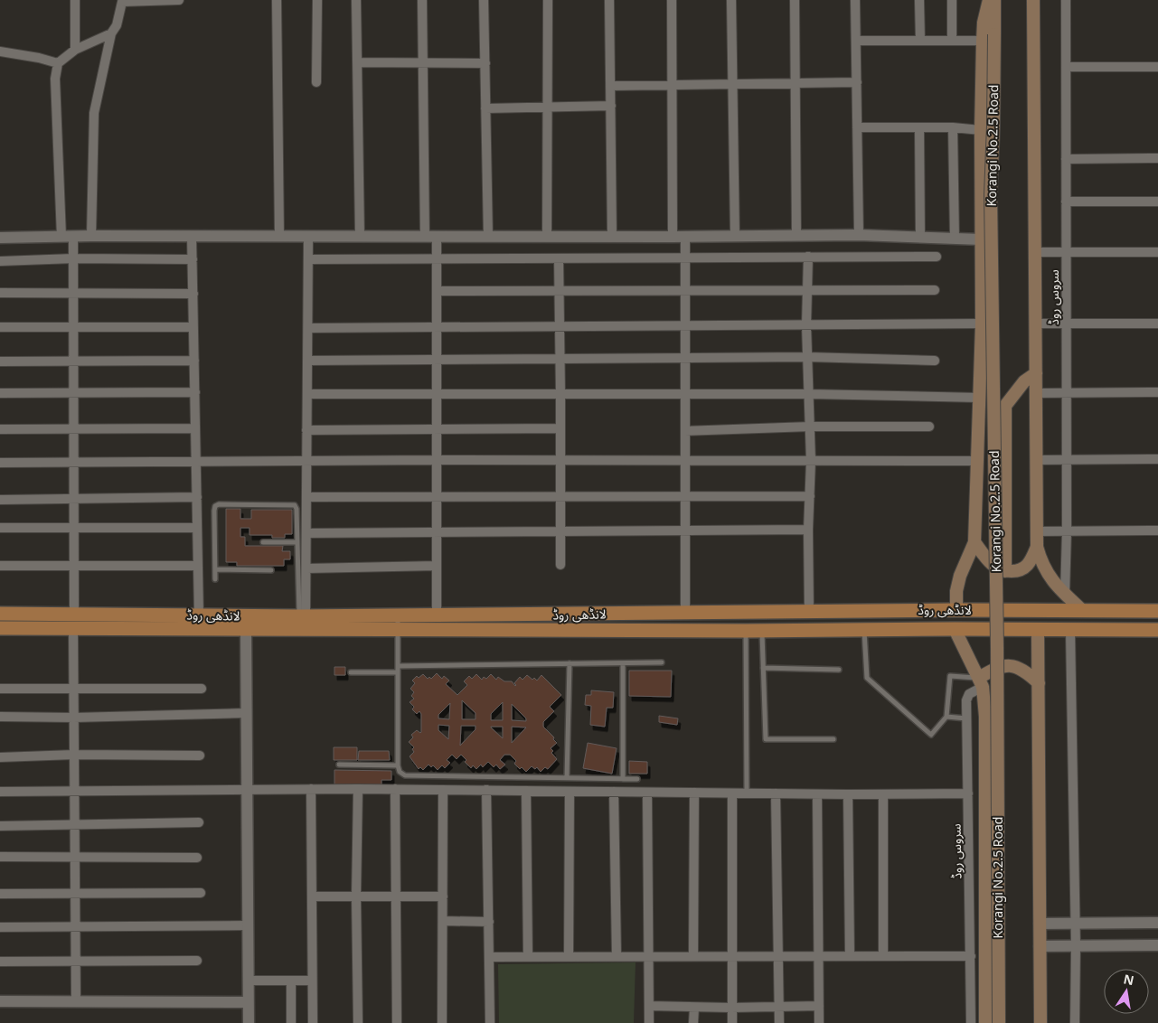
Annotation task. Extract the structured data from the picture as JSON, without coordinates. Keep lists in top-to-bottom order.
{
  "streets": {
    "main road": ["Korangi No.2.5 Road", "لانڈھی روڈ"],
    "street": ["سروس روڈ"]
  },
  "north": "top"
}
